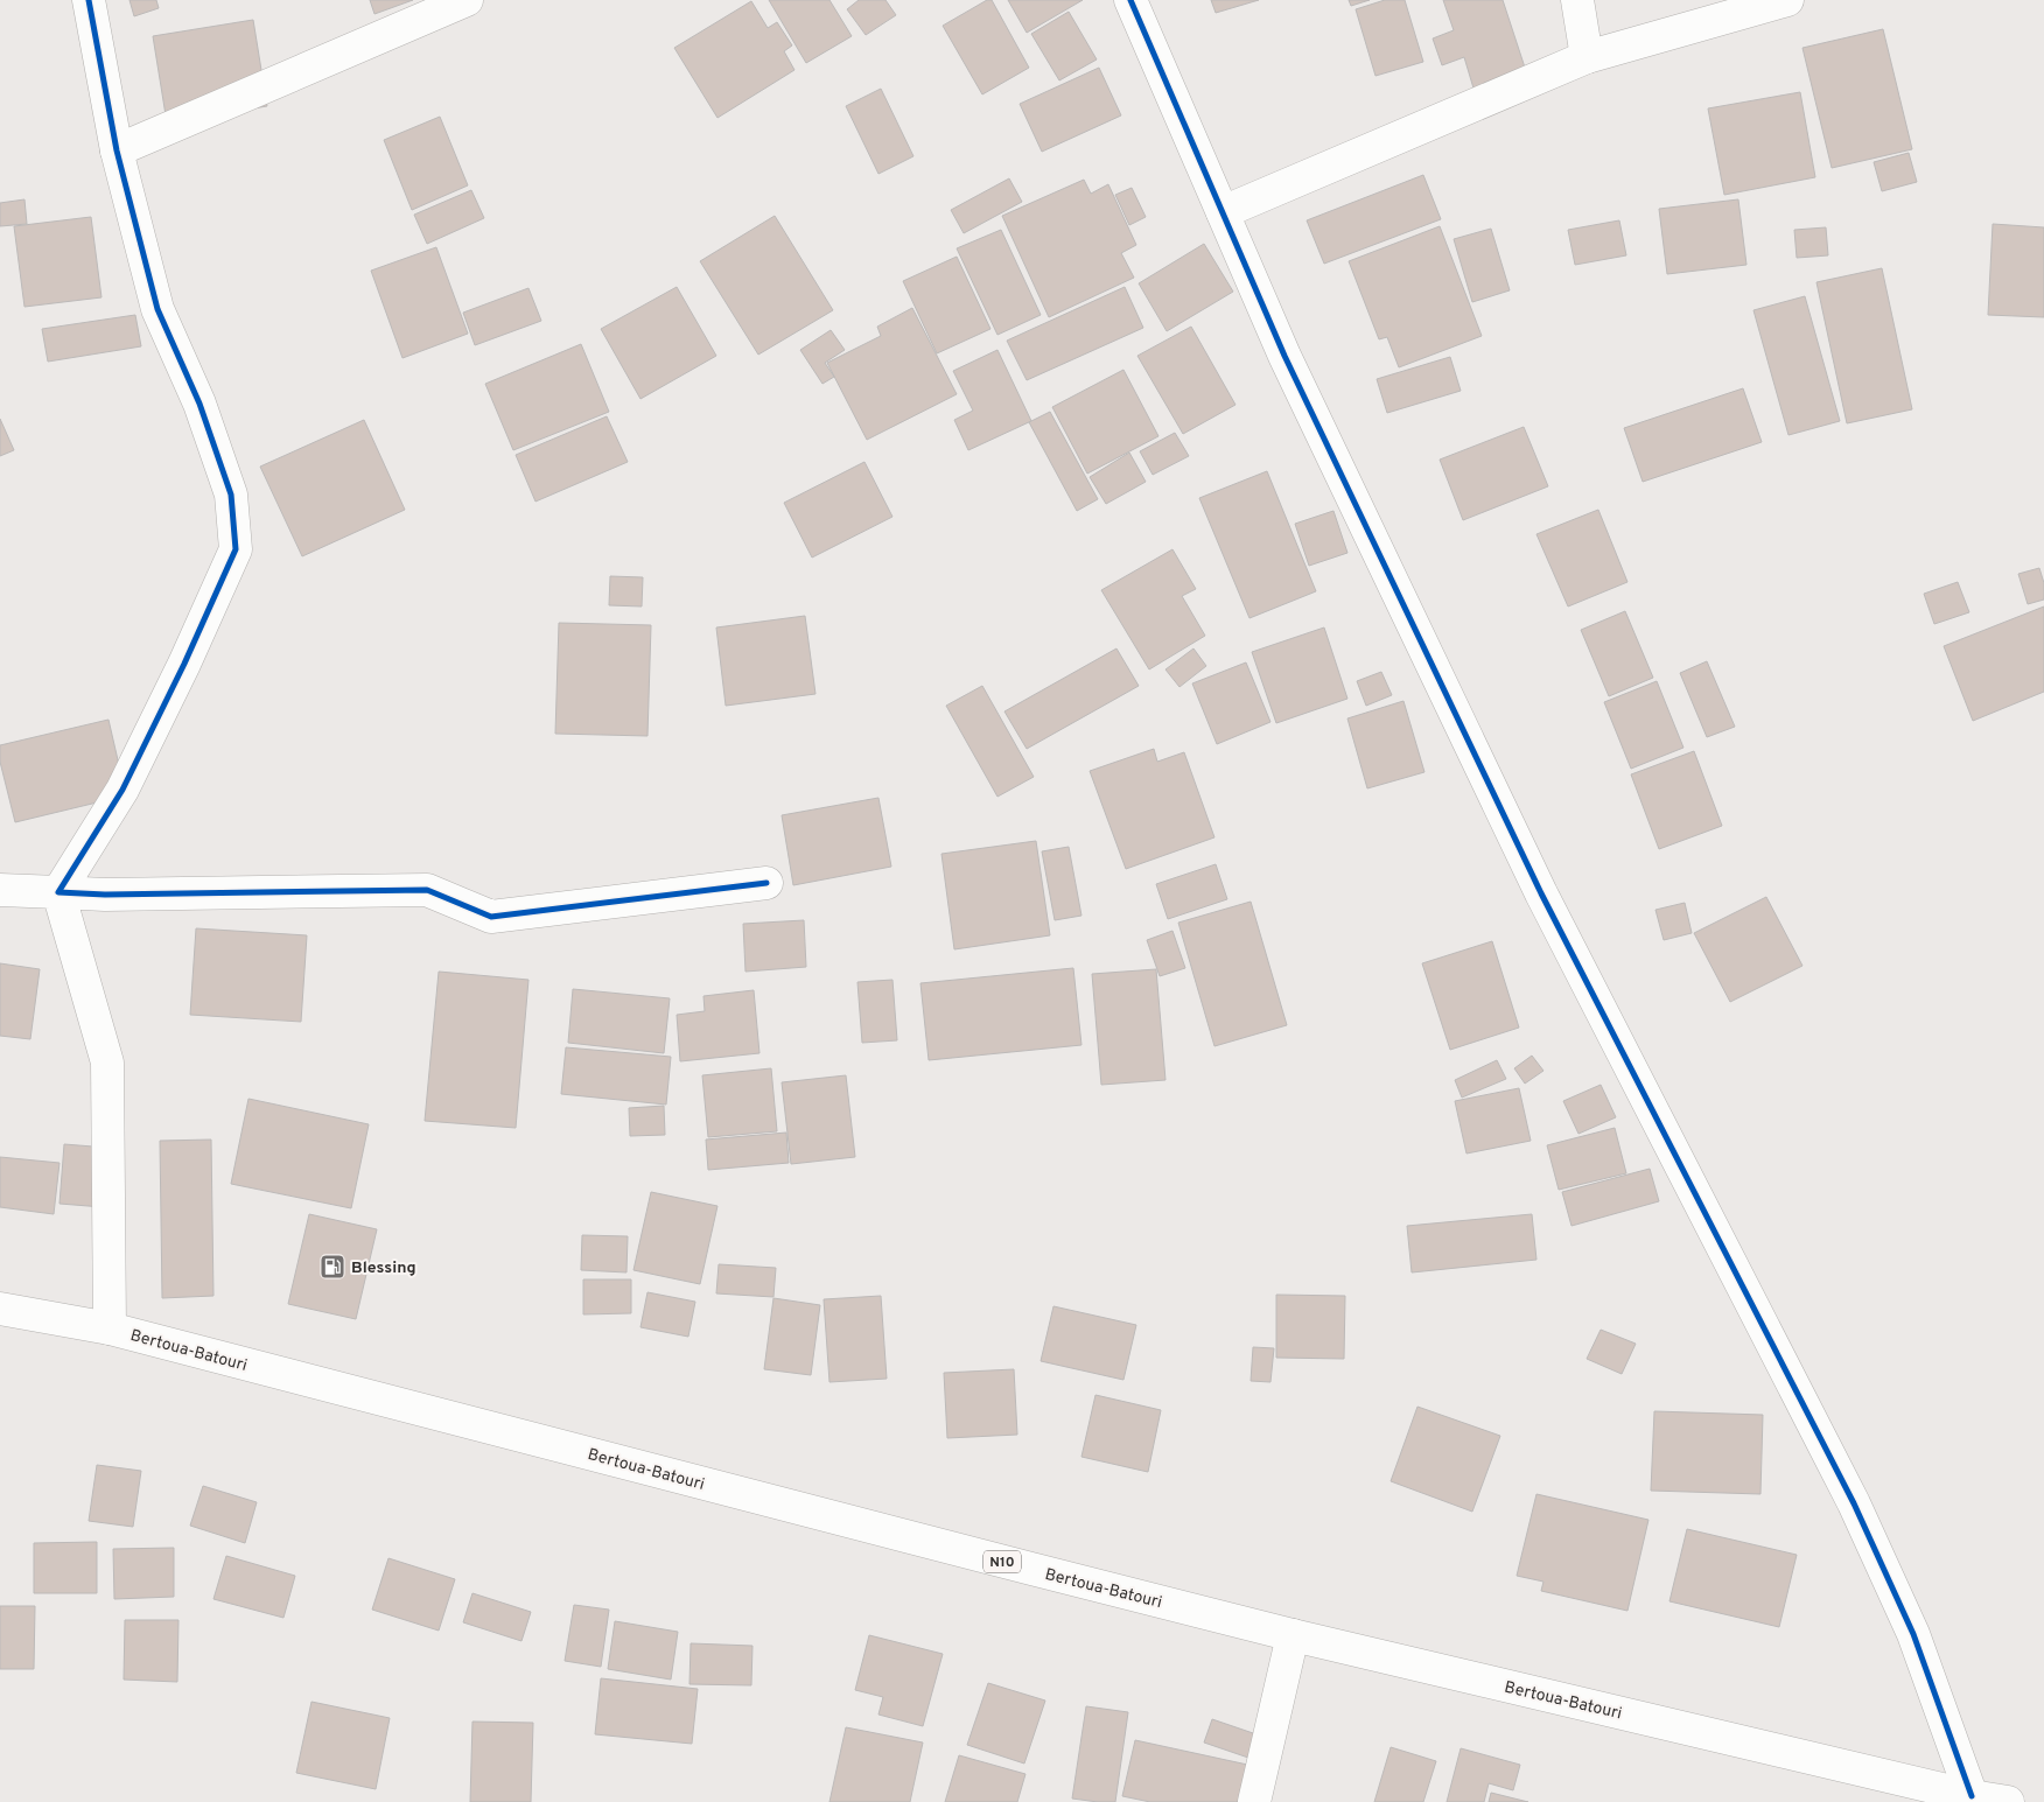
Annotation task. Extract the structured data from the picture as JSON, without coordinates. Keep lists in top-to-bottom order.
{
  "streets": {
    "main road": ["Bertoua-Batouri", "N10"]
  },
  "places": {
    "fuel station": ["Blessing"]
  }
}
